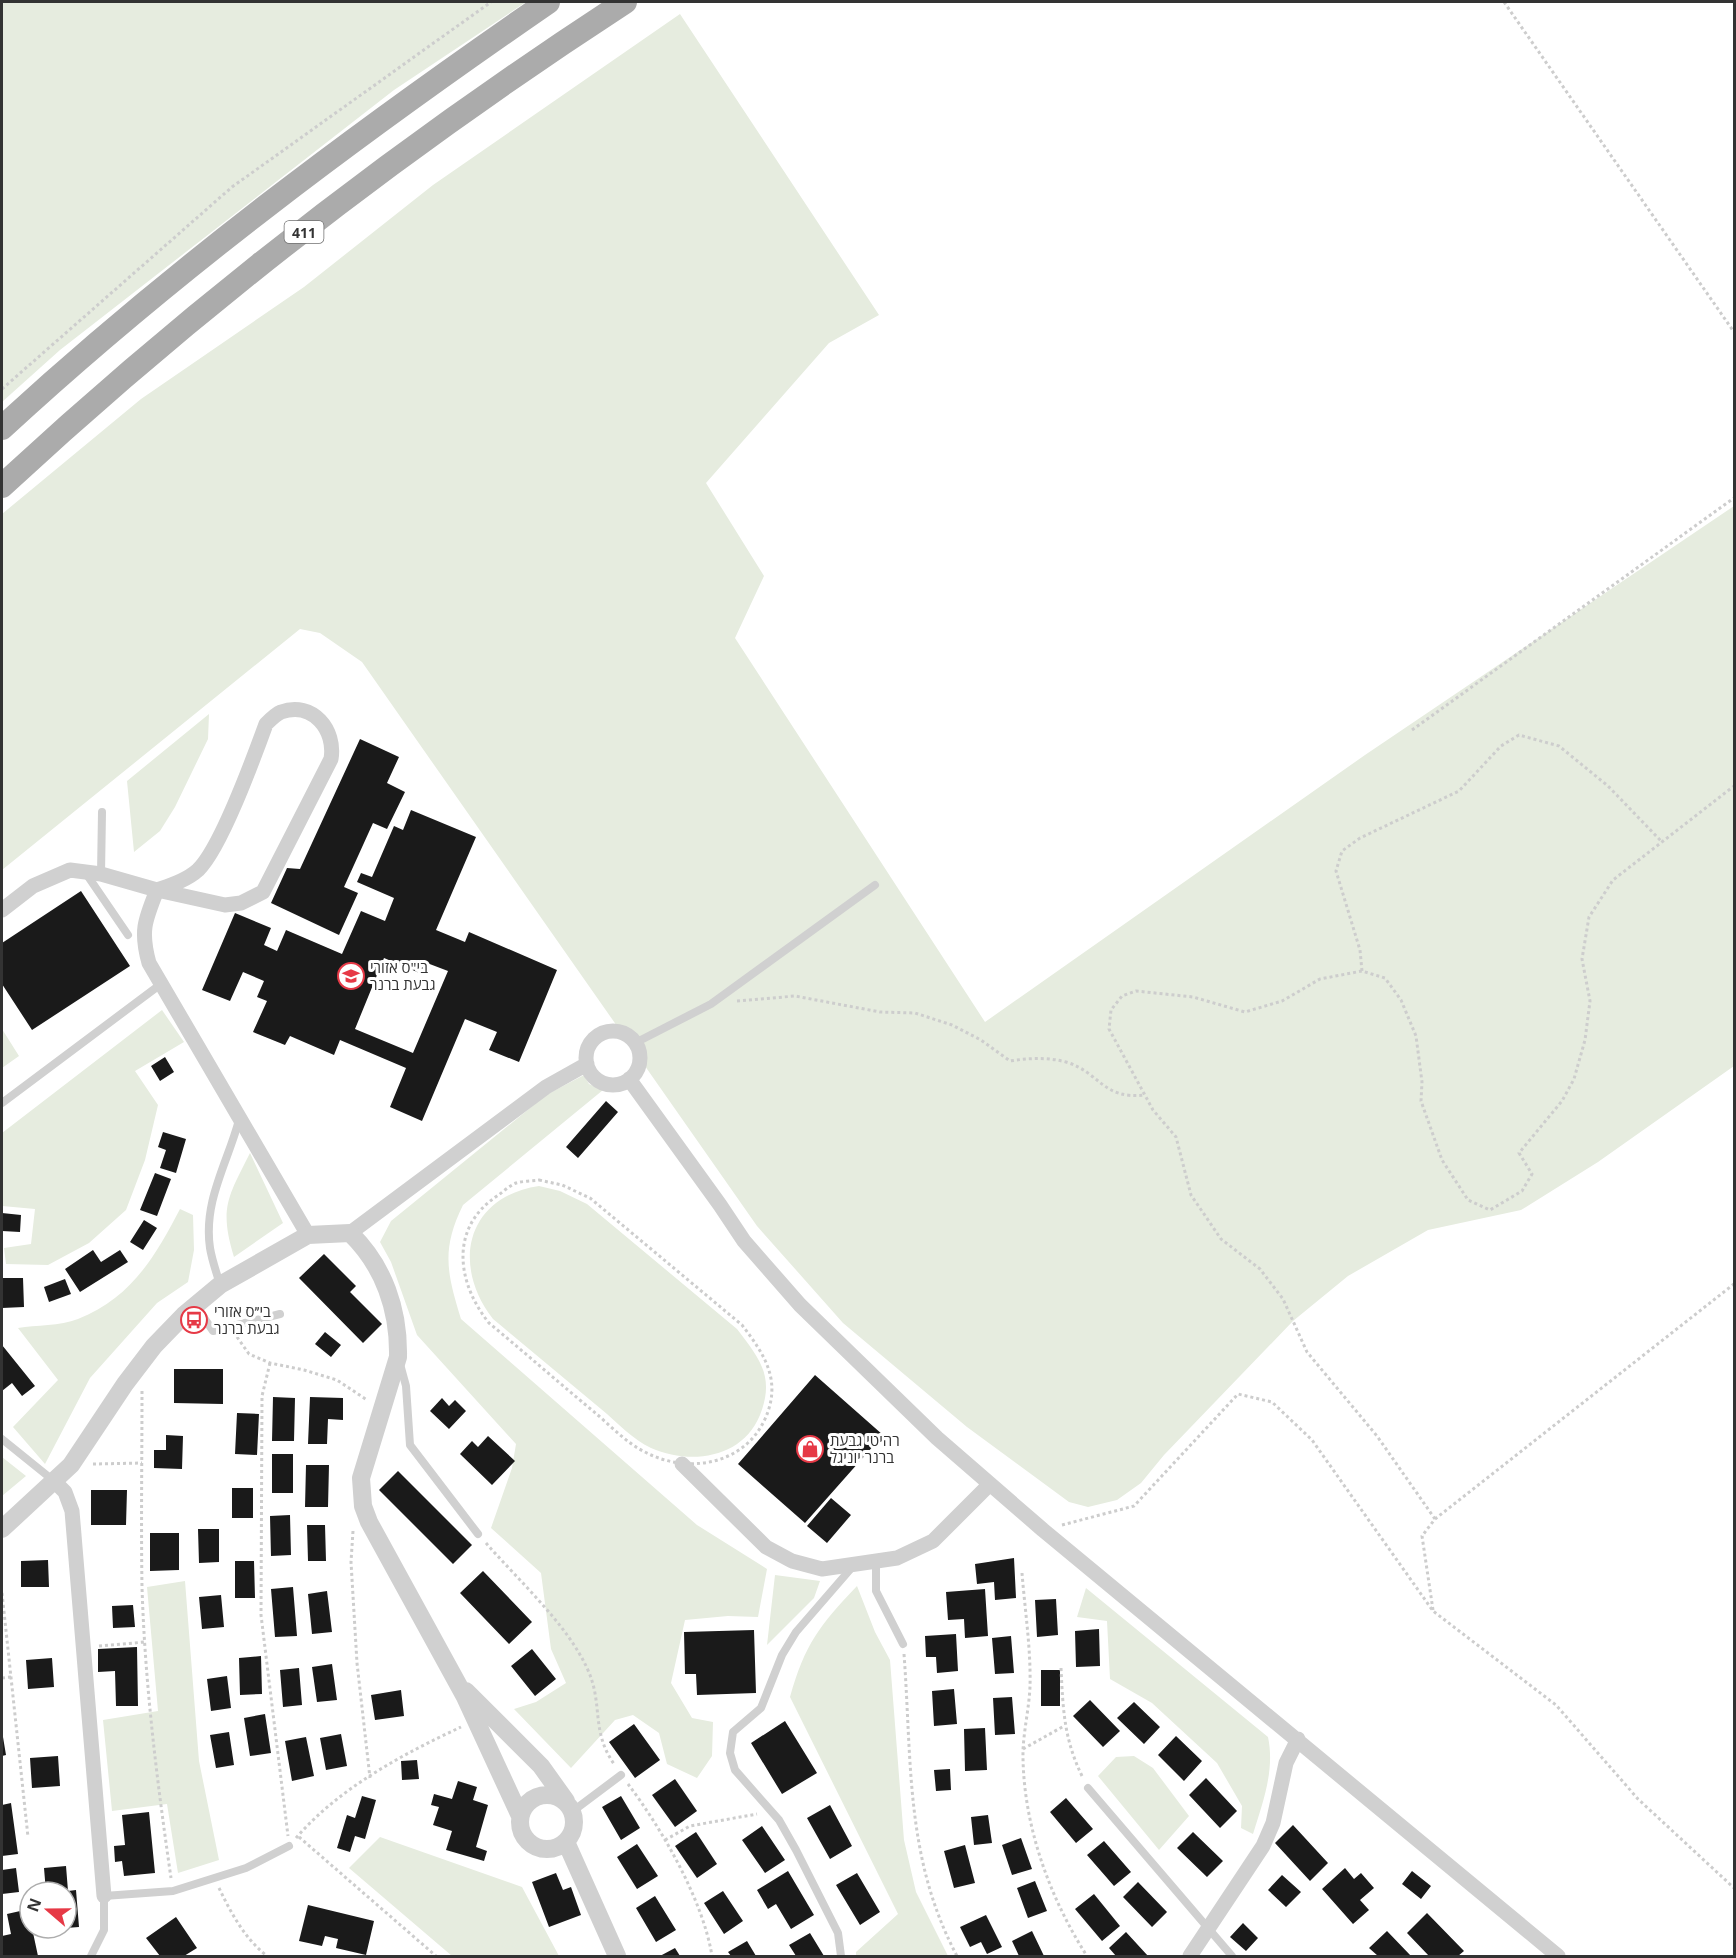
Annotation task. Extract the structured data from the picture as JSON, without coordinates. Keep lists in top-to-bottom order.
{
  "streets": {
    "main road": ["411"]
  },
  "places": {
    "school or university": ["בי\"ס אזורי גבעת ברנר"],
    "bus stop": ["בי״ס אזורי גבעת ברנר"],
    "shop": ["רהיטי גבעת ברנר יוניגל"]
  },
  "north": "left"
}
